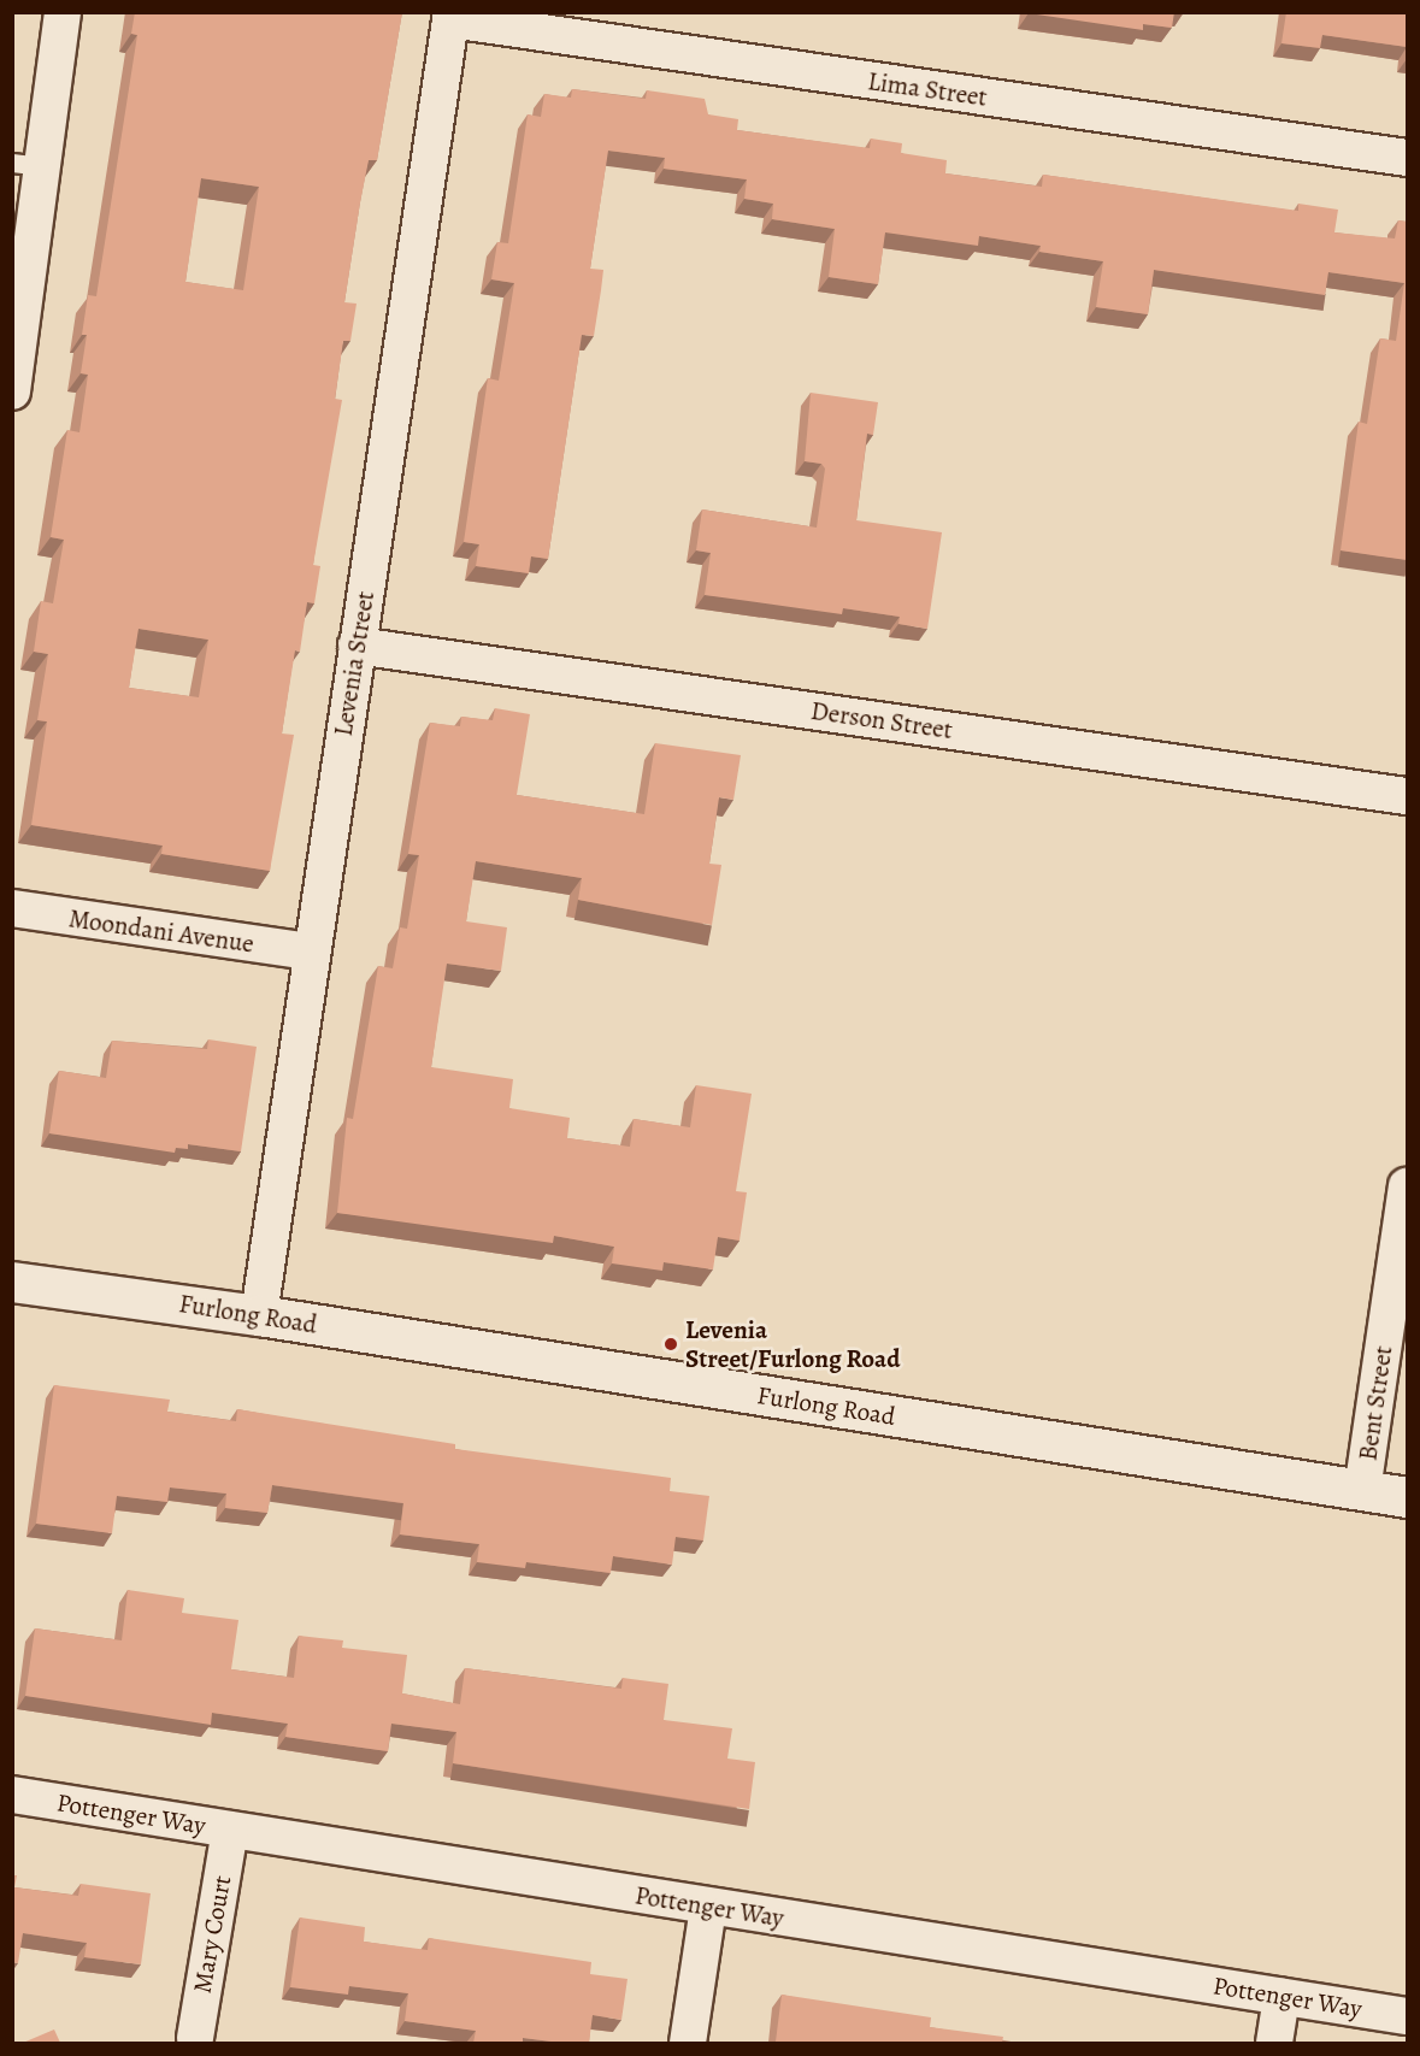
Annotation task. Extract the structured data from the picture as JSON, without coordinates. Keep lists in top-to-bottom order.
{
  "streets": {
    "main road": ["Furlong Road"],
    "street": [
      "Lima Street",
      "Levenia Street",
      "Derson Street",
      "Moondani Avenue",
      "Bent Street",
      "Pottenger Way",
      "Mary Court"
    ]
  },
  "crossings": [
    ["Lima Street", "Levenia Street"],
    ["Levenia Street", "Derson Street"],
    ["Levenia Street", "Moondani Avenue"],
    ["Levenia Street", "Furlong Road"],
    ["Furlong Road", "Bent Street"],
    ["Pottenger Way", "Mary Court"]
  ],
  "places": ["Levenia Street/Furlong Road"]
}
